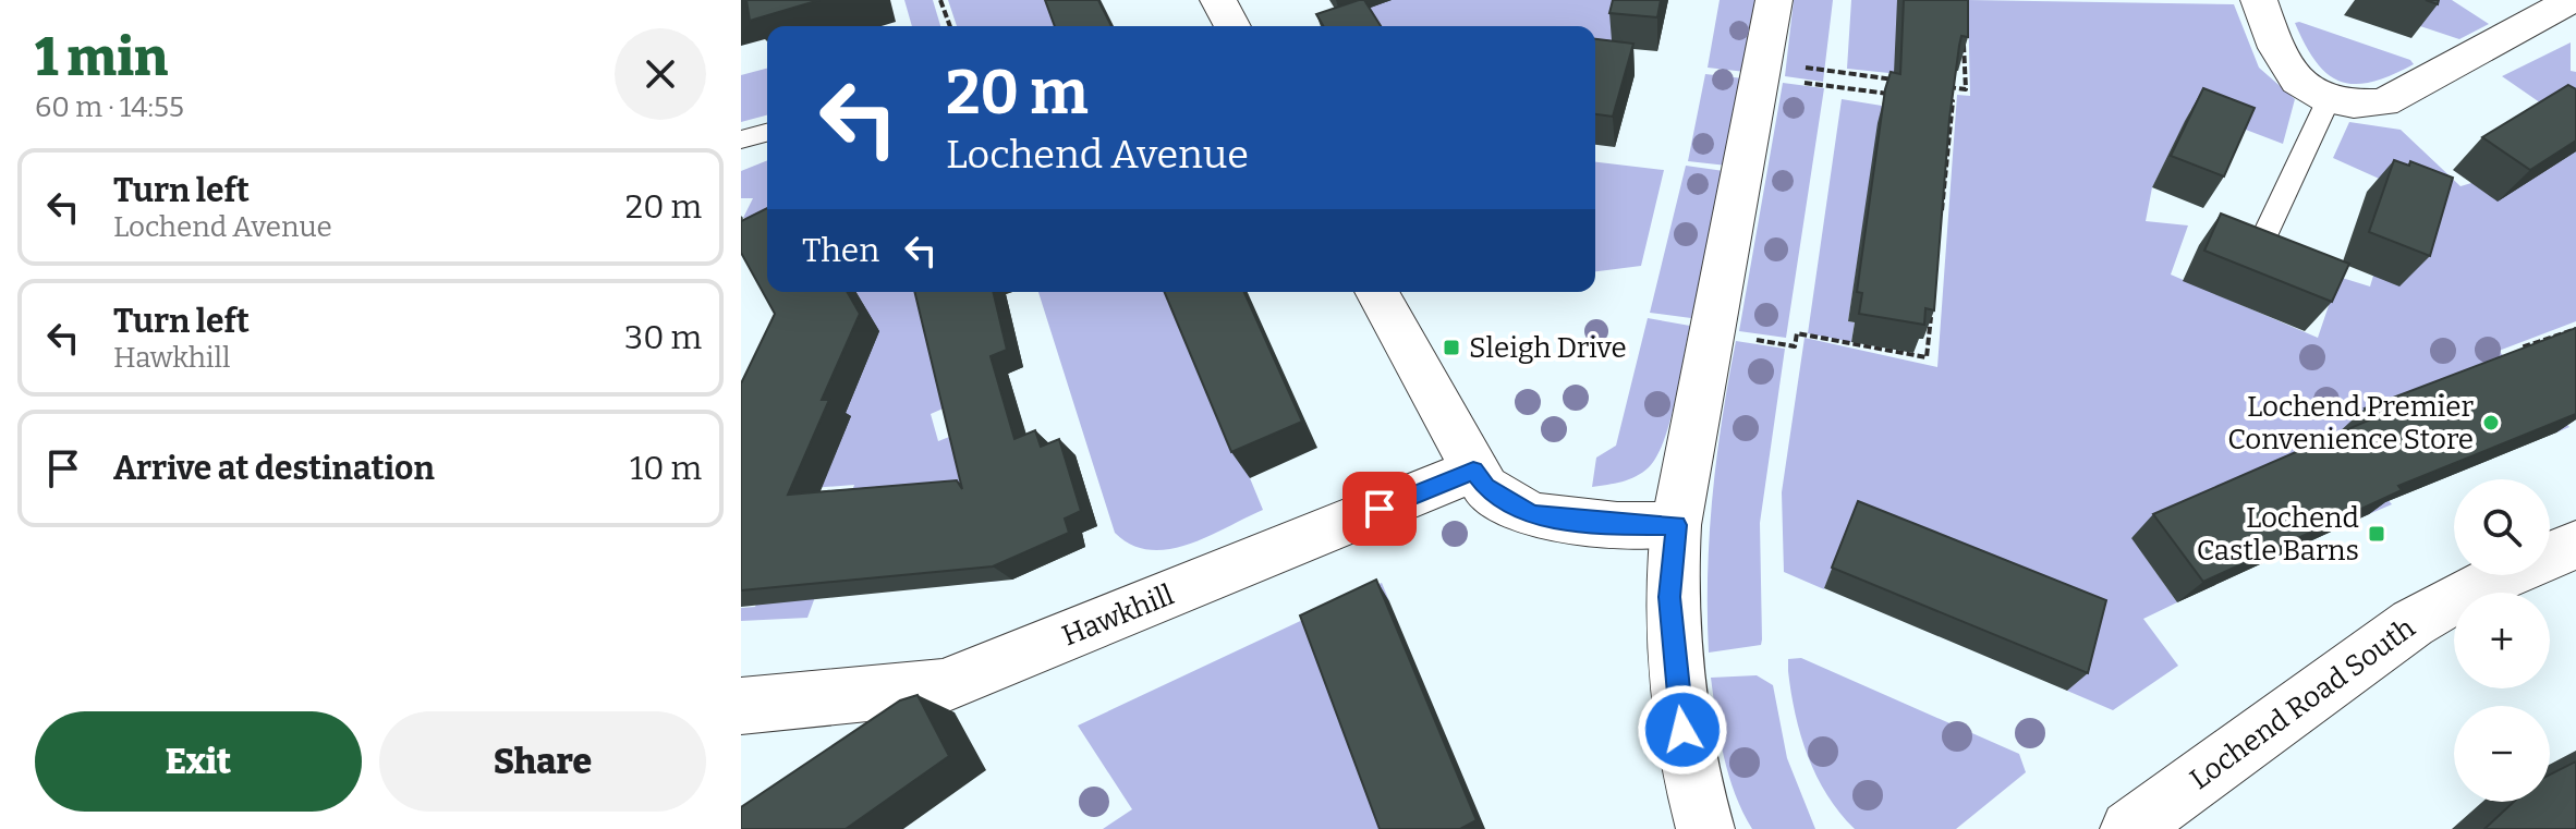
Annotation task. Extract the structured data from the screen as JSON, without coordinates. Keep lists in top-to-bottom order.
{
  "streets": {
    "street": ["Hawkhill", "Lochend Road South"]
  },
  "places": {
    "transit": ["Sleigh Drive", "Lochend Castle Barns"],
    "other": ["Lochend Premier Convenience Store"]
  },
  "page": {
    "heading": ["1 min", "60 m · 14:55"],
    "turn": ["20 m", "Lochend Avenue"],
    "list": [
      {
        "name": "Turn left",
        "note": "Lochend Avenue",
        "value": "20 m"
      },
      {
        "name": "Turn left",
        "note": "Hawkhill",
        "value": "30 m"
      },
      {
        "name": "Arrive at destination",
        "value": "10 m"
      }
    ],
    "then": "Then",
    "map_buttons": ["+", "−"],
    "buttons": ["Exit", "Share"]
  }
}
